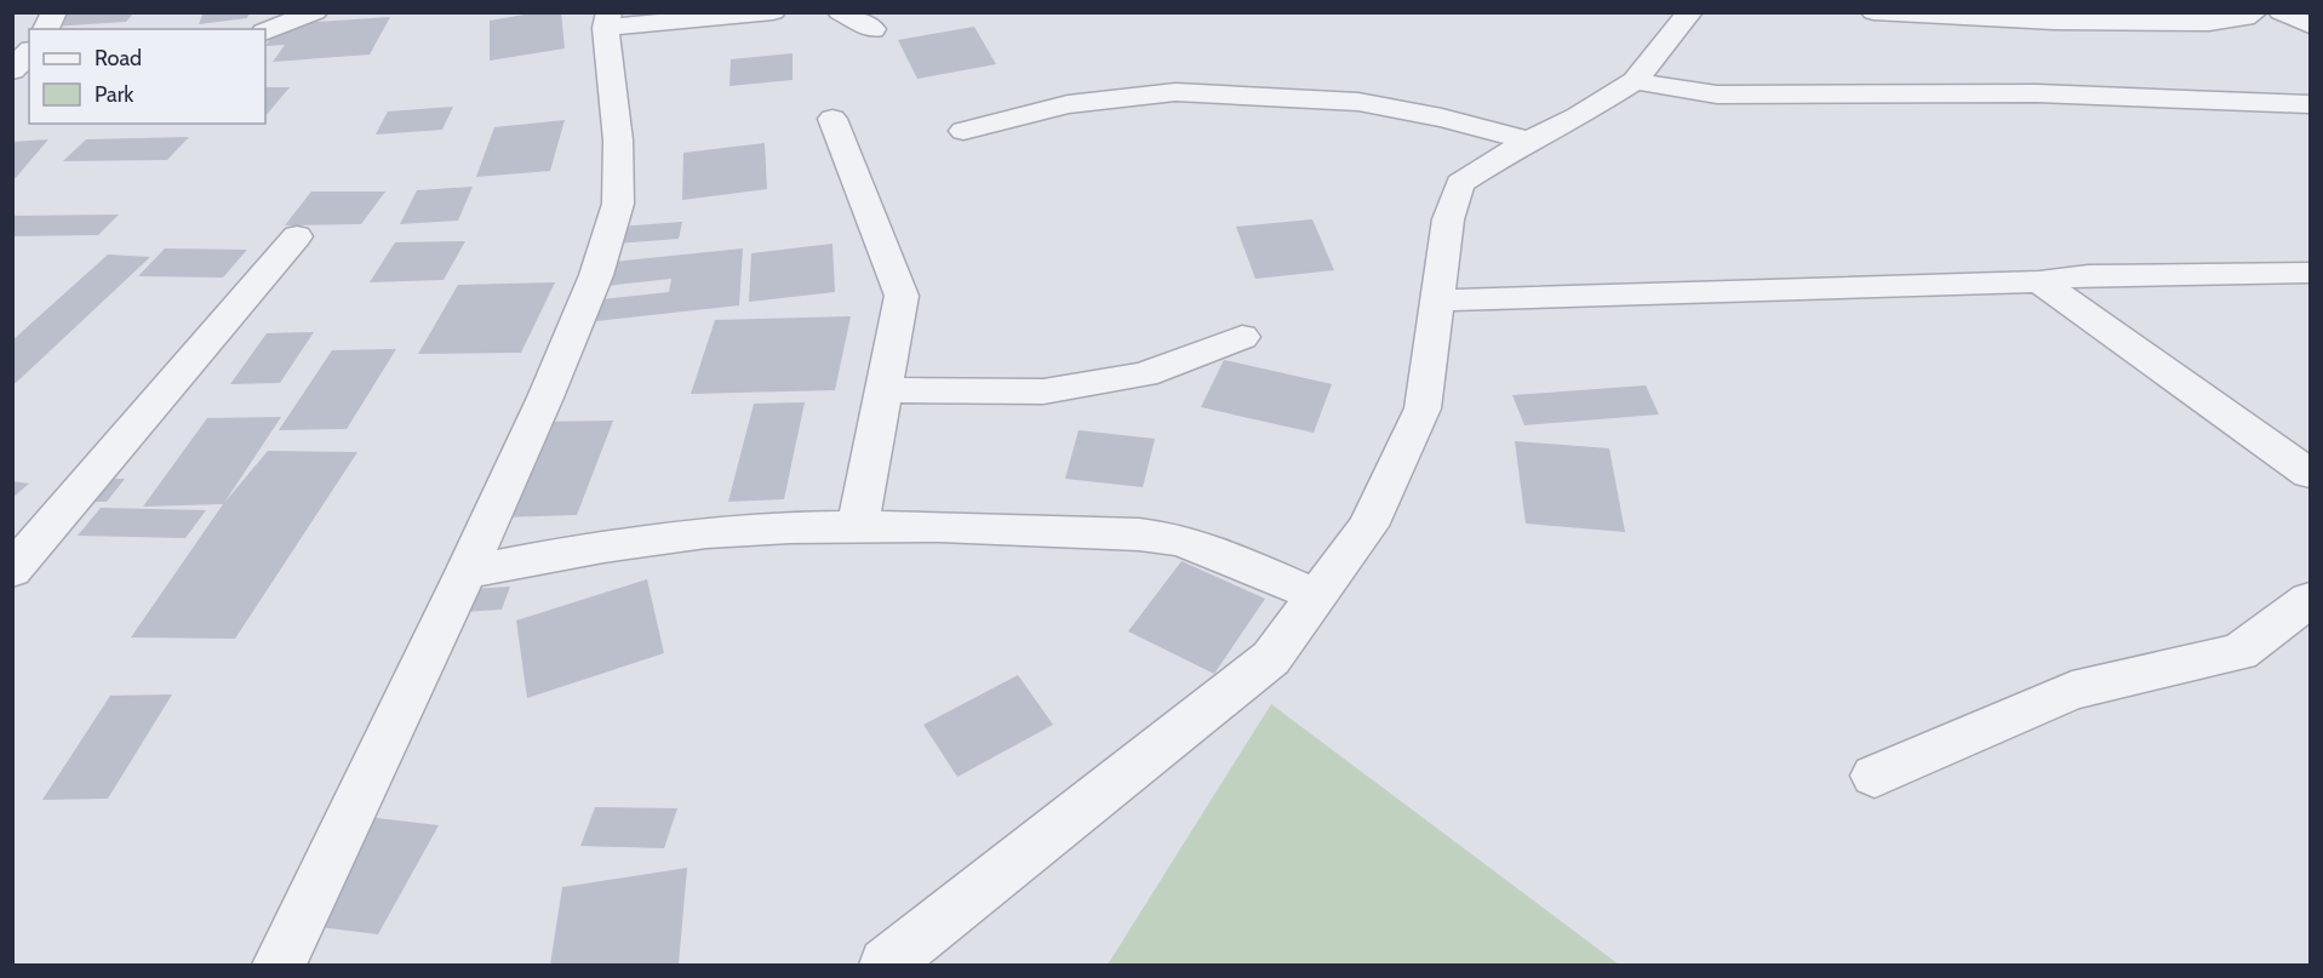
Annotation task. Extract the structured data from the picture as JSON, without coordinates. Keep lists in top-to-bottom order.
{
  "legend": ["Road", "Park"]
}
